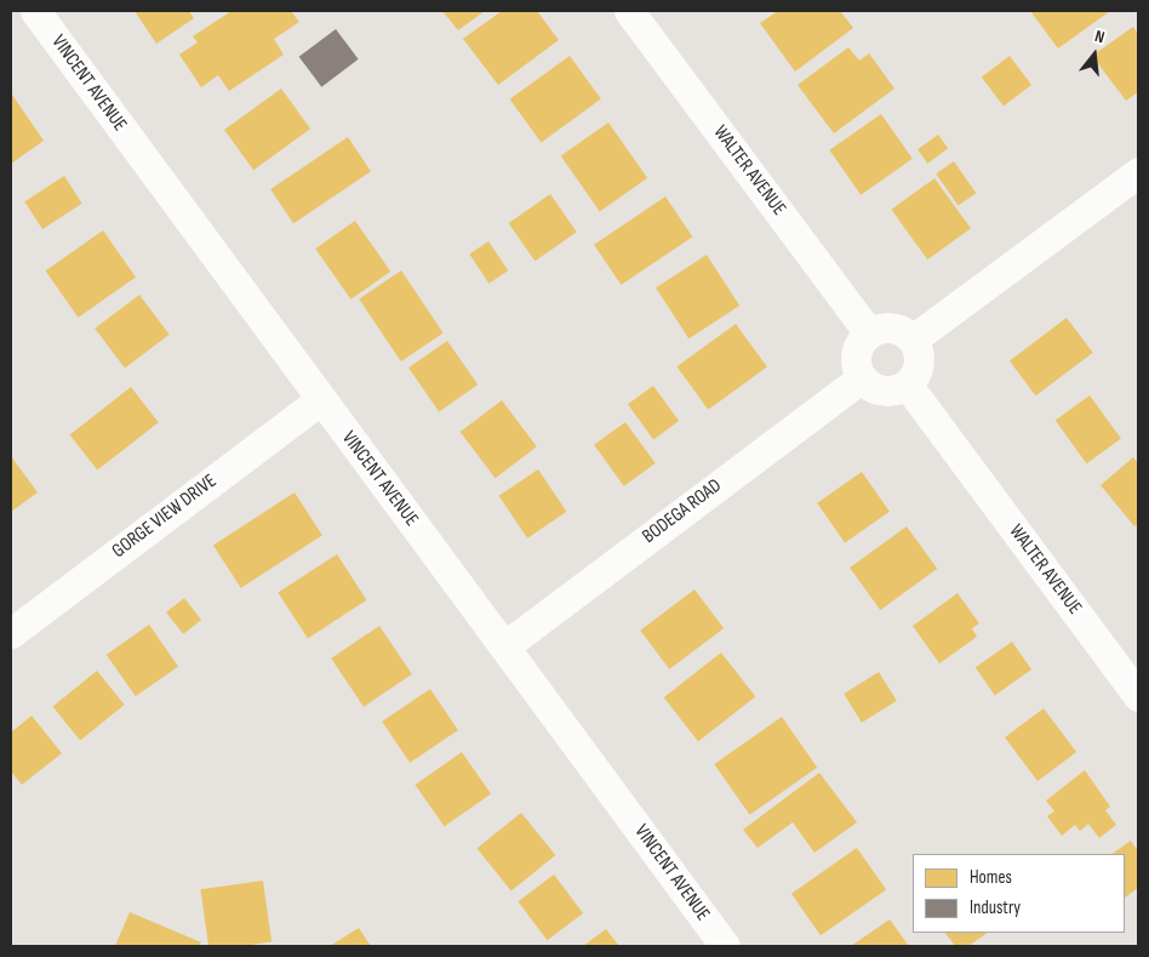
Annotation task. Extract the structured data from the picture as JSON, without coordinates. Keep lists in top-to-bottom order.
{
  "streets": {
    "street": [
      "VINCENT AVENUE",
      "WALTER AVENUE",
      "BODEGA ROAD",
      "GORGE VIEW DRIVE"
    ]
  },
  "crossings": [
    ["VINCENT AVENUE", "BODEGA ROAD"],
    ["VINCENT AVENUE", "GORGE VIEW DRIVE"],
    ["WALTER AVENUE", "BODEGA ROAD"]
  ],
  "legend": ["Homes", "Industry"],
  "north": "top"
}
